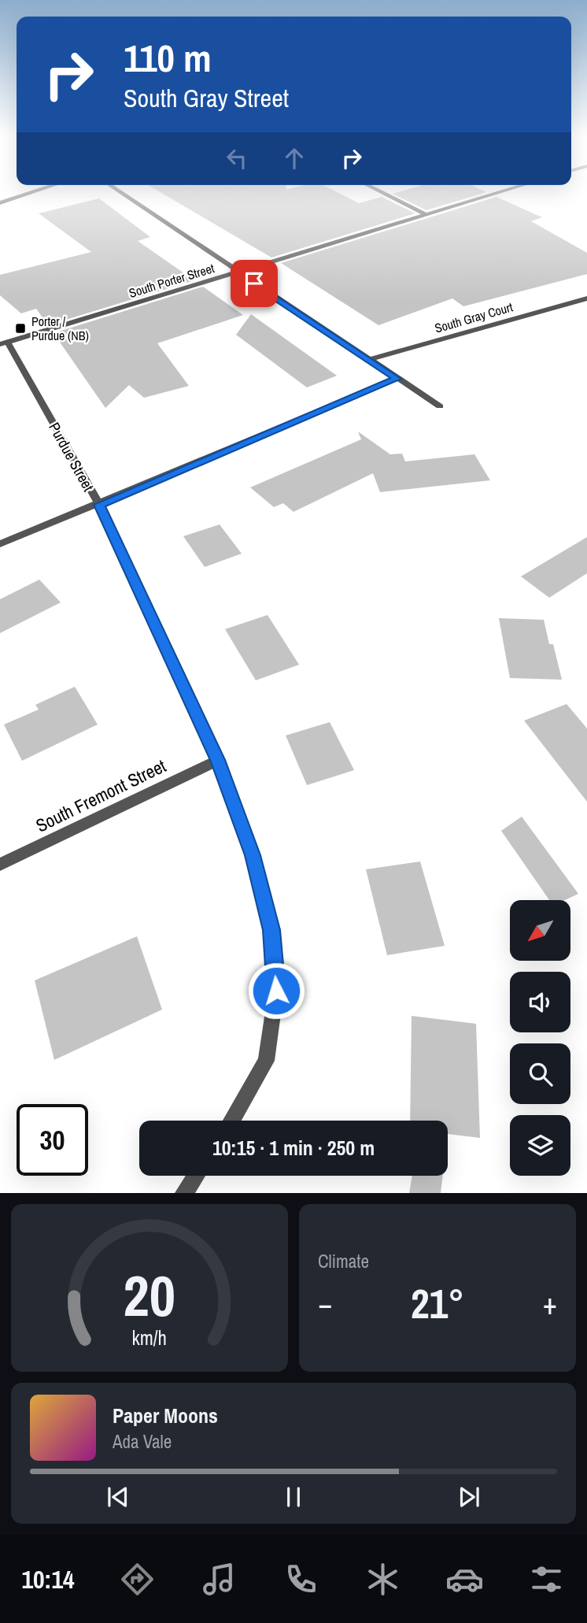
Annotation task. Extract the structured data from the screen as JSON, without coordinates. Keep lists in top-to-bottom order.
{
  "streets": {
    "street": [
      "South Porter Street",
      "South Gray Court",
      "Purdue Street",
      "South Fremont Street"
    ]
  },
  "crossings": [
    ["South Porter Street", "Purdue Street"],
    ["Purdue Street", "South Fremont Street"]
  ],
  "places": {
    "transit": ["Porter / Purdue (NB)"]
  },
  "north": "bottom left",
  "page": {
    "turn": ["110 m", "South Gray Street"],
    "limit": "30",
    "trip": "10:15 · 1 min · 250 m",
    "tile": "Climate",
    "heat": ["−", "21°", "+"],
    "song": ["Paper Moons", "Ada Vale"],
    "tabs": "10:14",
    "gauge": ["20", "km/h"]
  }
}
